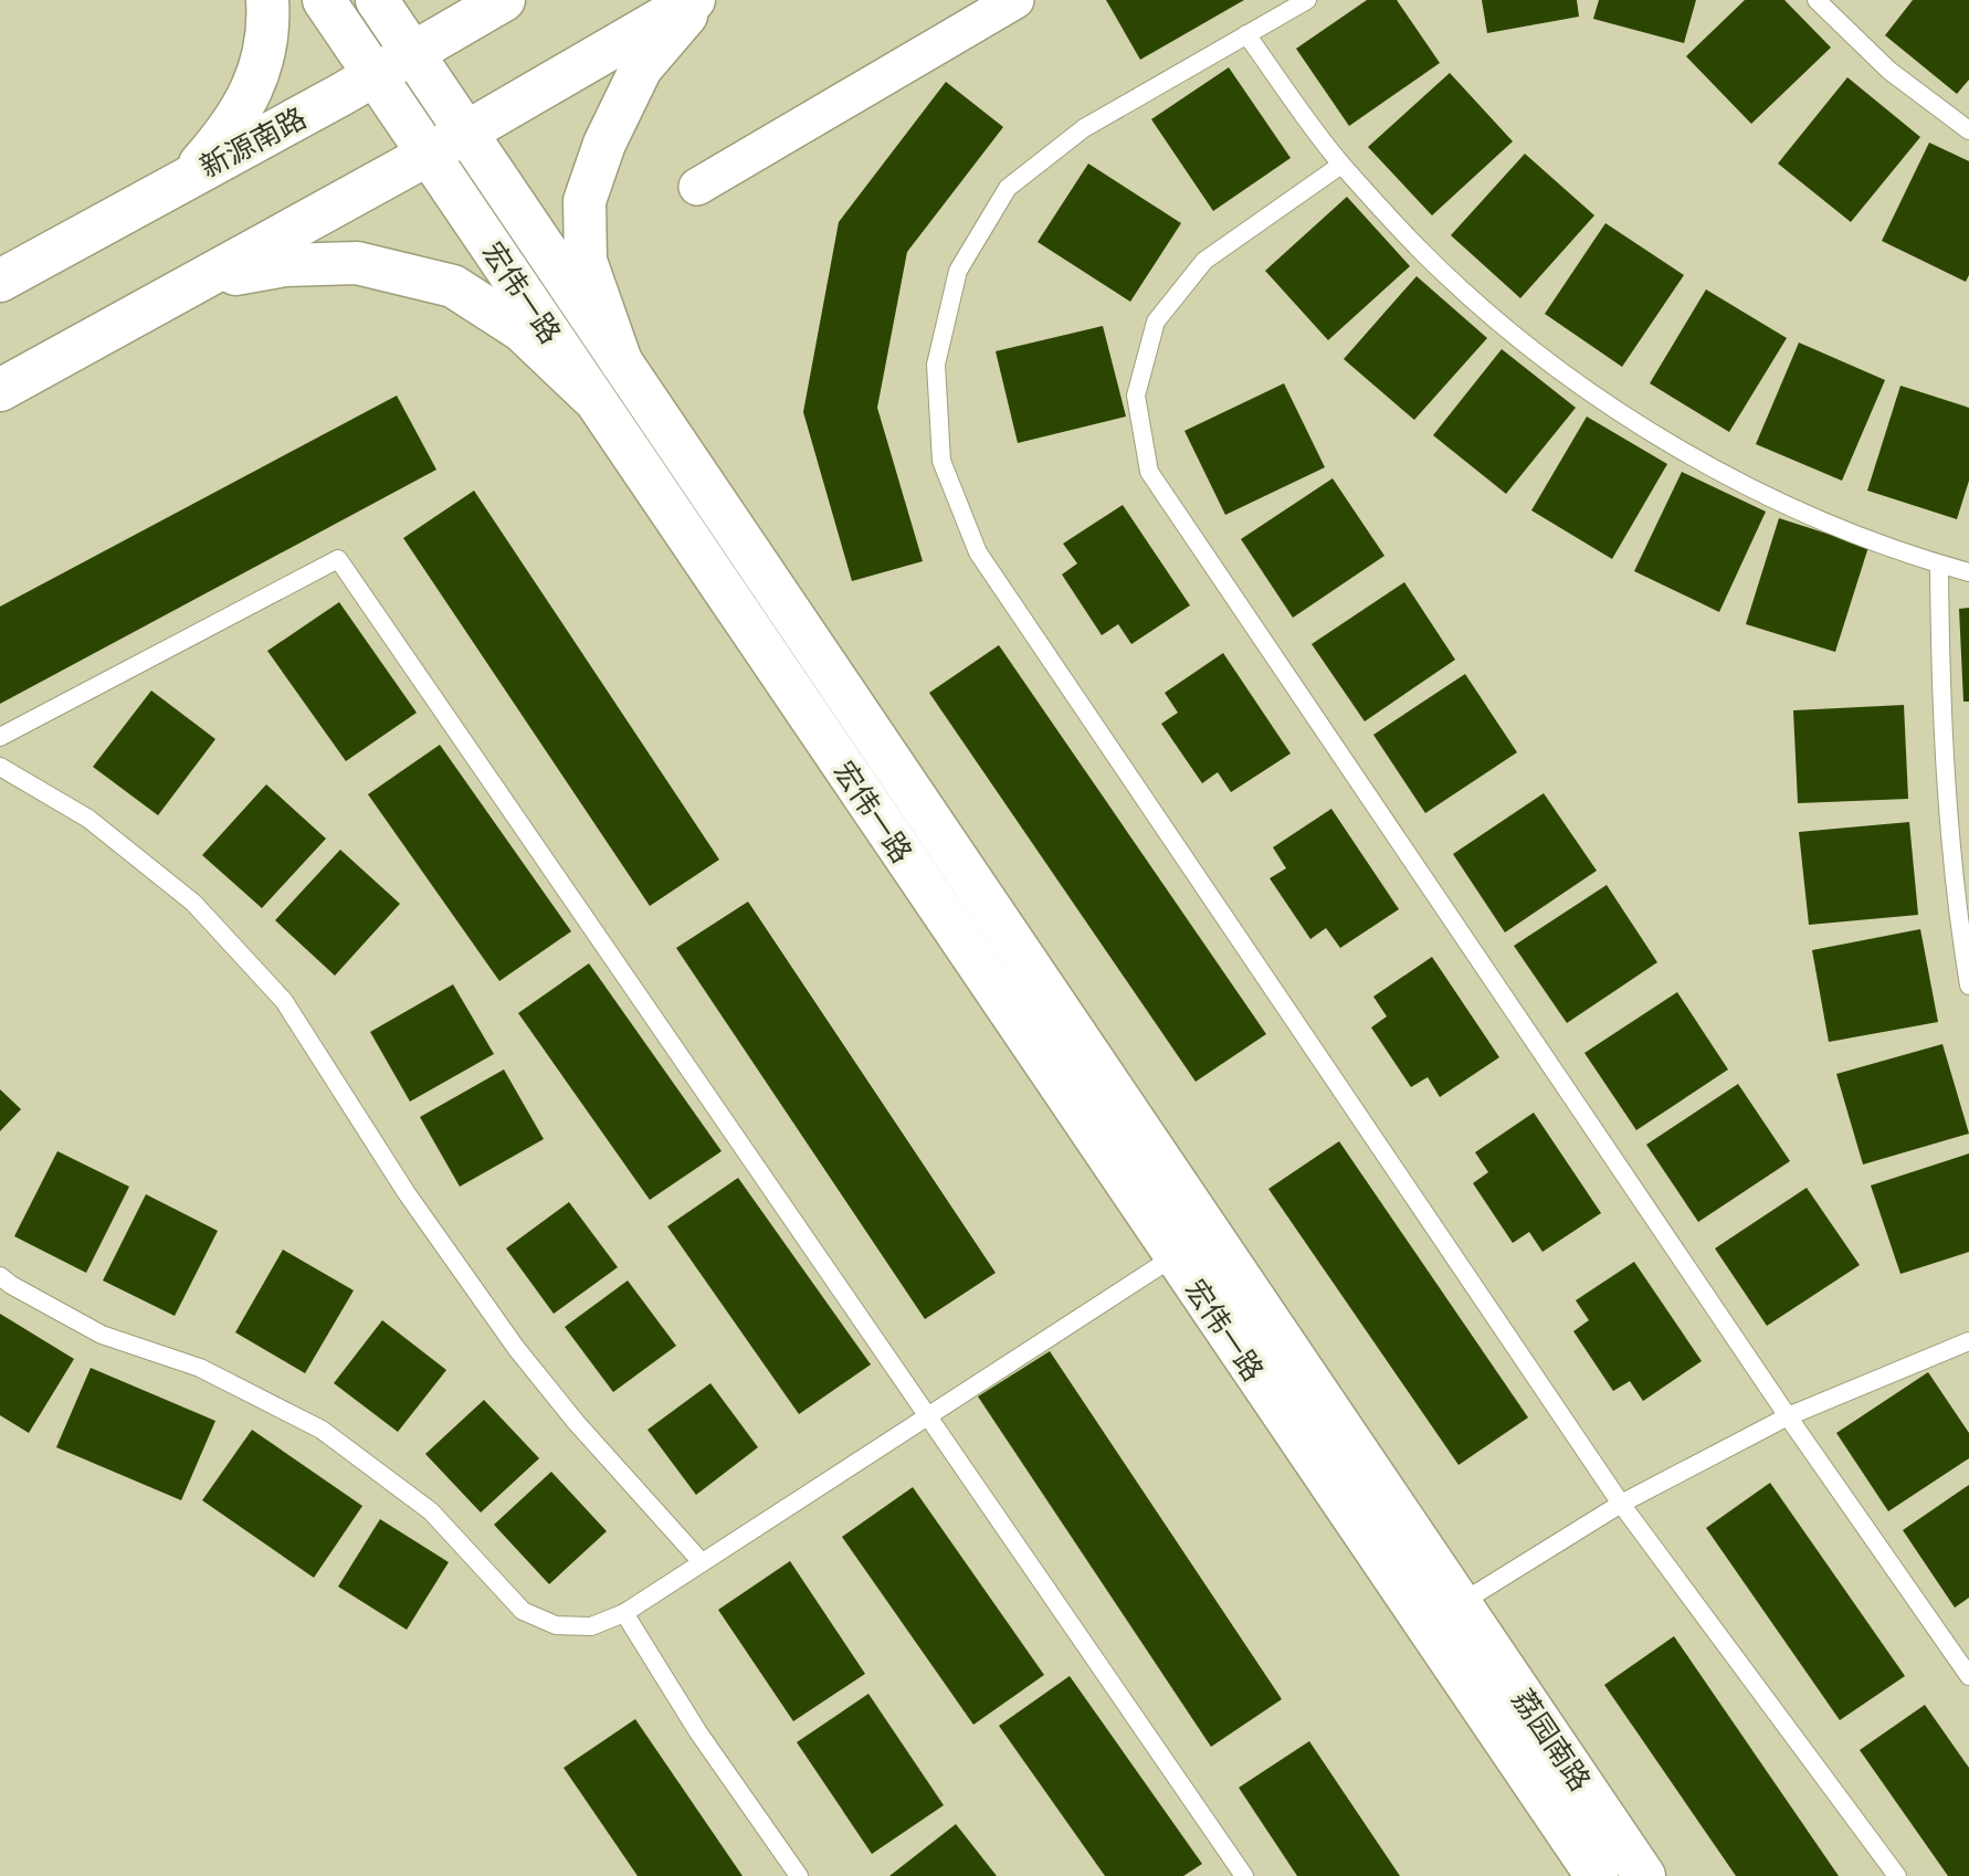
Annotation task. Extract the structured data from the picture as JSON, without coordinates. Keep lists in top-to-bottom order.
{
  "streets": {
    "main road": ["新源南路", "宏伟一路", "荔园南路"]
  },
  "crossings": [
    ["新源南路", "宏伟一路"],
    ["宏伟一路", "荔园南路"]
  ]
}
